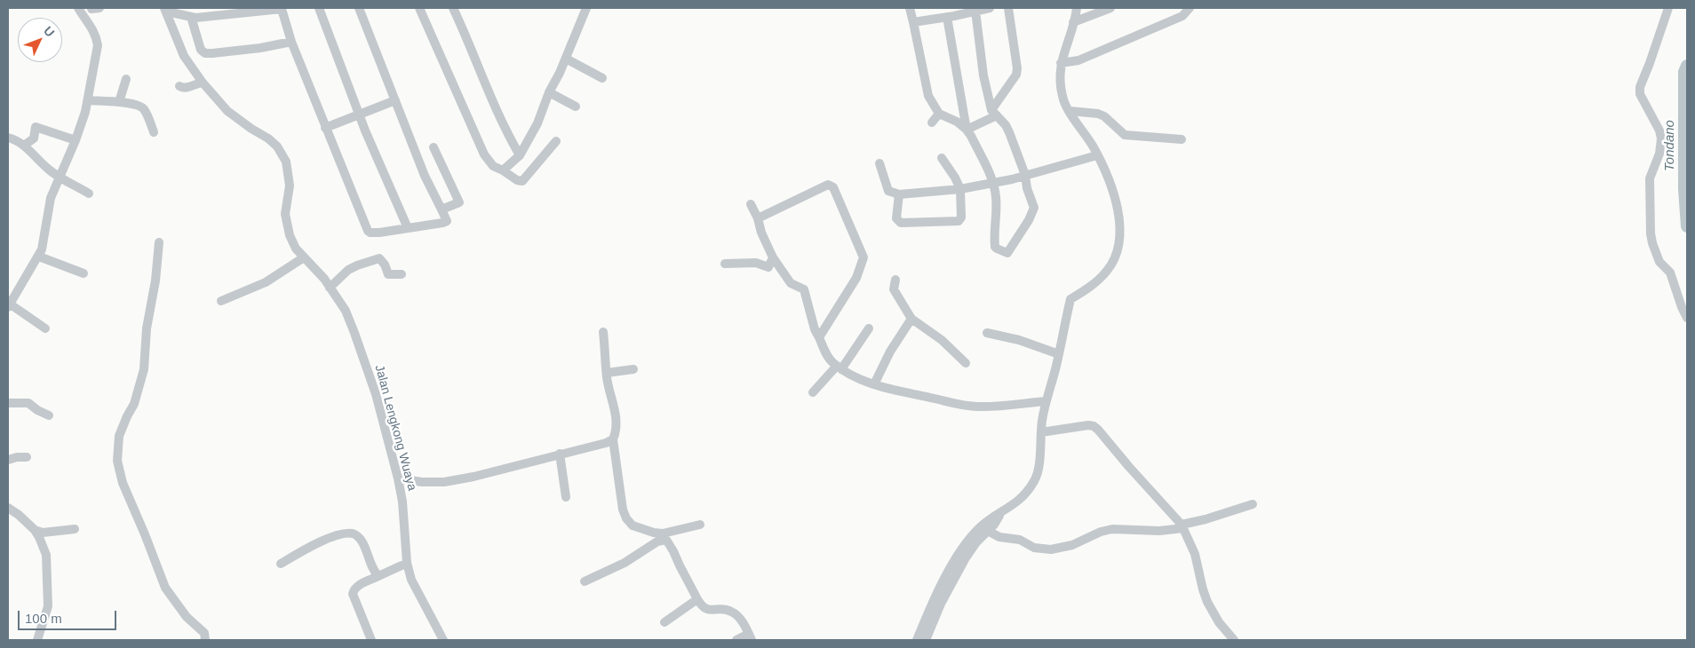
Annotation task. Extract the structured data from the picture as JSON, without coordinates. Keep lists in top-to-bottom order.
{
  "streets": {
    "street": ["Jalan Lengkong Wuaya"]
  },
  "water": ["Tondano"],
  "scale_bar": "100 m",
  "north": "top right"
}
